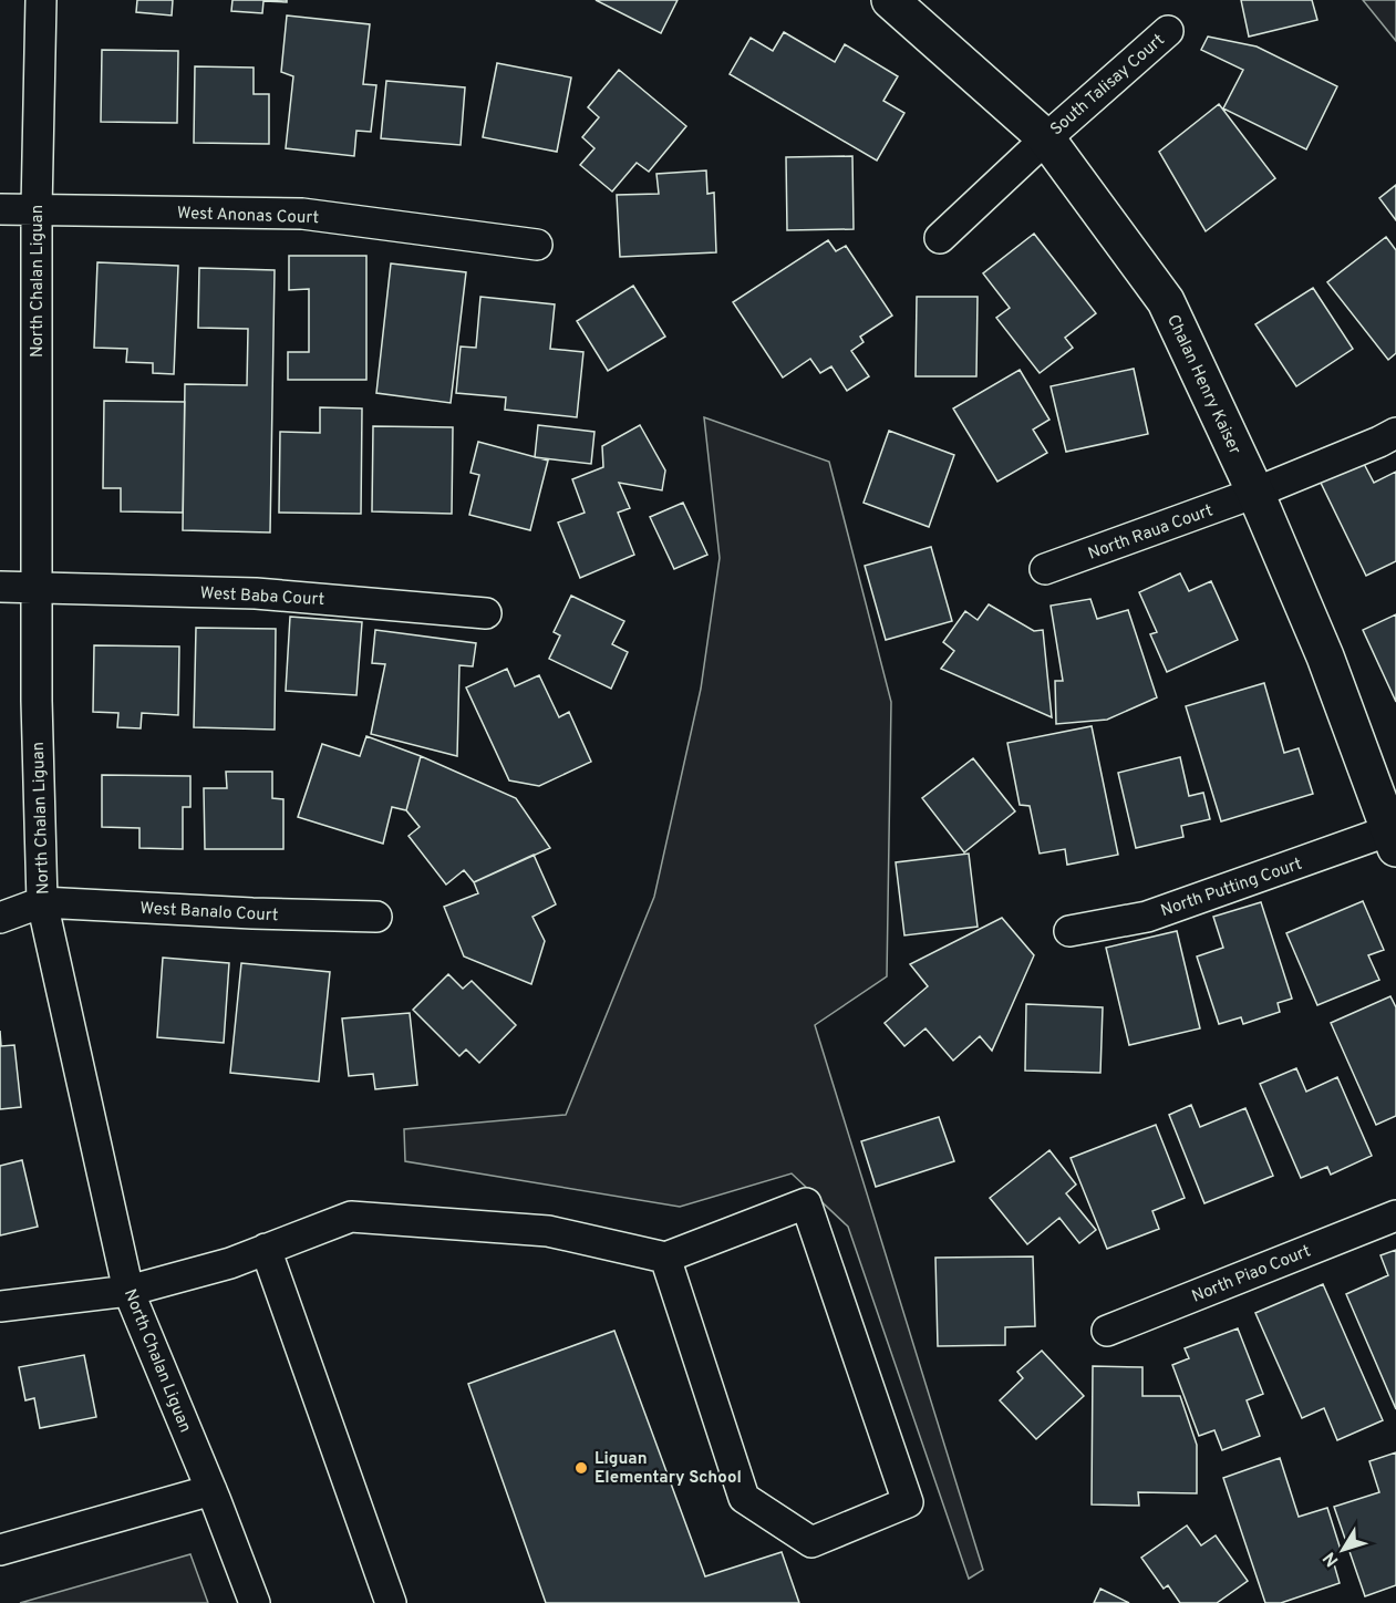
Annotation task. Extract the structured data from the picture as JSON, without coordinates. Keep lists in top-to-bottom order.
{
  "streets": {
    "street": [
      "South Talisay Court",
      "West Anonas Court",
      "North Chalan Liguan",
      "Chalan Henry Kaiser",
      "North Raua Court",
      "West Baba Court",
      "North Putting Court",
      "West Banalo Court",
      "North Piao Court"
    ]
  },
  "crossings": [
    ["South Talisay Court", "Chalan Henry Kaiser"],
    ["West Anonas Court", "North Chalan Liguan"],
    ["North Chalan Liguan", "West Baba Court"],
    ["North Chalan Liguan", "West Banalo Court"],
    ["Chalan Henry Kaiser", "North Raua Court"],
    ["Chalan Henry Kaiser", "North Putting Court"]
  ],
  "places": ["Liguan Elementary School"],
  "north": "bottom left"
}
